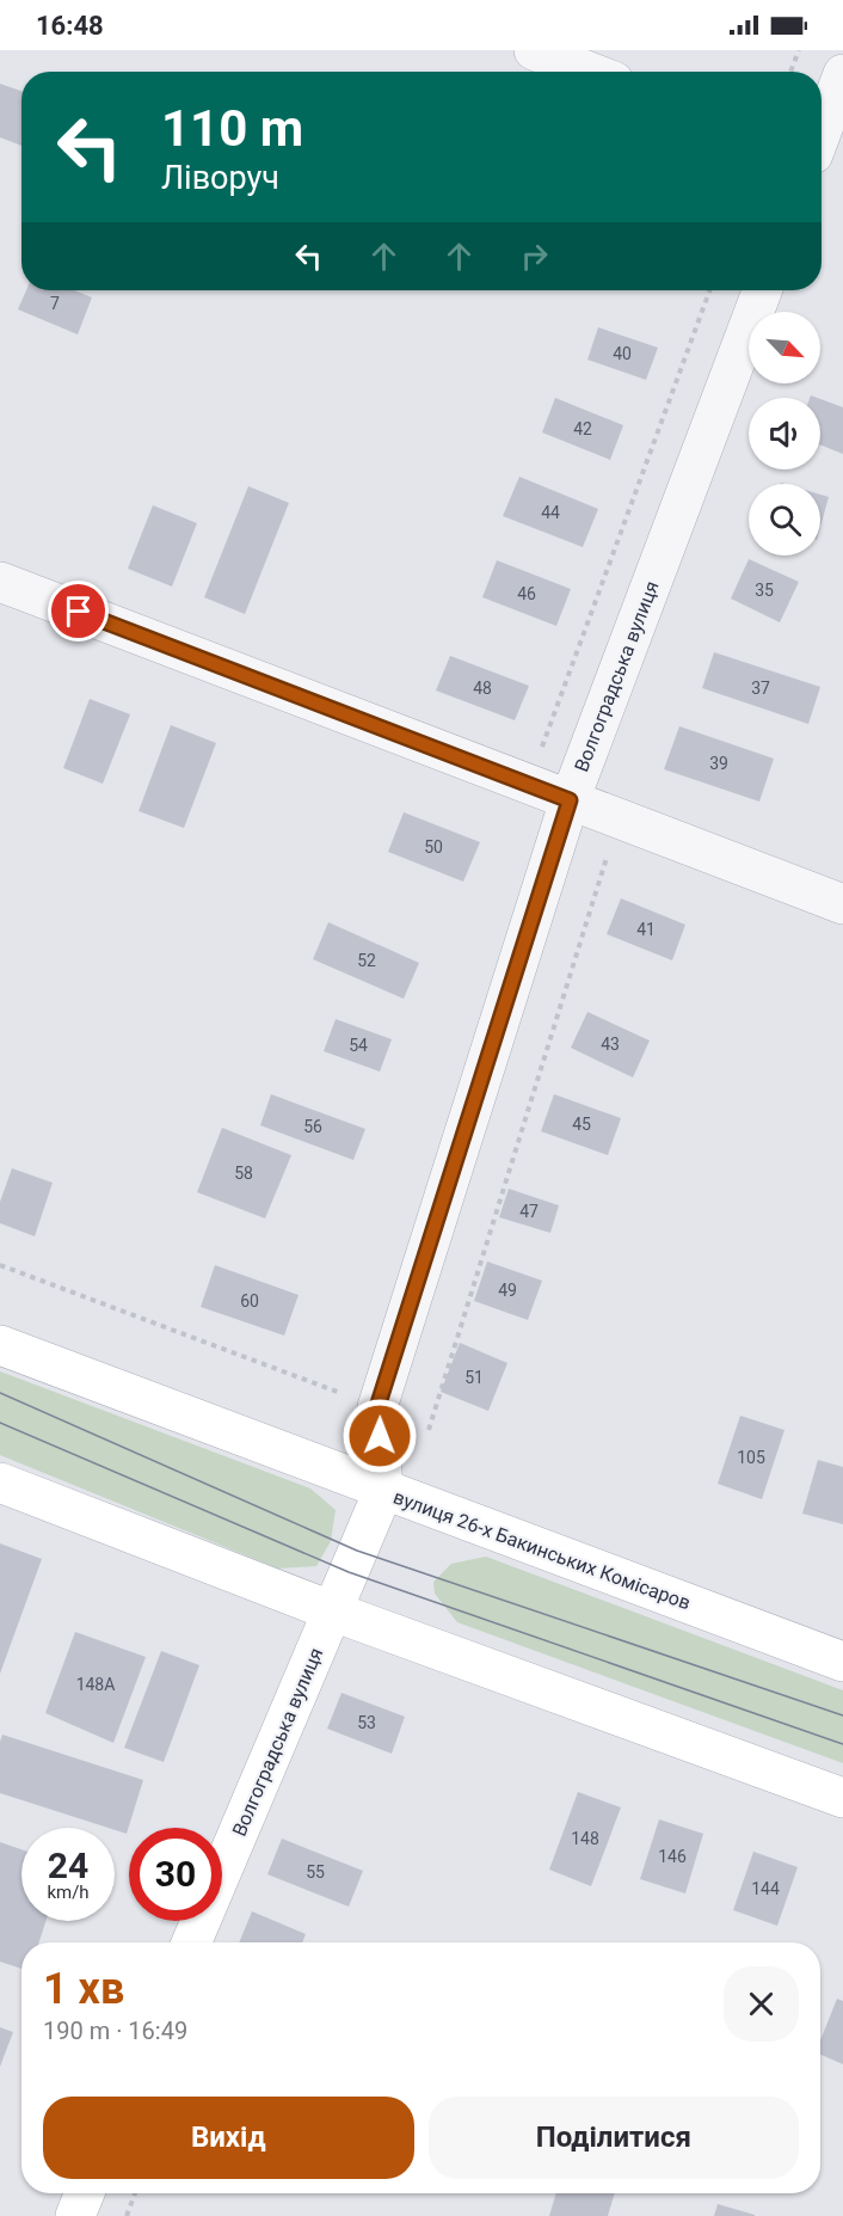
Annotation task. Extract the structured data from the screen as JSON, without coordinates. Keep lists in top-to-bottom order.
{
  "streets": {
    "street": ["Волгоградська вулиця", "вулиця 26-х Бакинських Комісаров"]
  },
  "crossings": [
    ["Волгоградська вулиця", "вулиця 26-х Бакинських Комісаров"]
  ],
  "house_numbers": [
    "7",
    "40",
    "42",
    "44",
    "35",
    "46",
    "48",
    "37",
    "39",
    "50",
    "41",
    "52",
    "43",
    "54",
    "45",
    "56",
    "58",
    "47",
    "49",
    "60",
    "51",
    "105",
    "148А",
    "53",
    "148",
    "146",
    "55",
    "144"
  ],
  "north": "bottom right",
  "page": {
    "status": "16:48",
    "turn": ["110 m", "Ліворуч"],
    "speed": "24 km/h",
    "limit": "30",
    "heading": ["1 хв", "190 m · 16:49"],
    "buttons": ["Вихід", "Поділитися"]
  }
}
